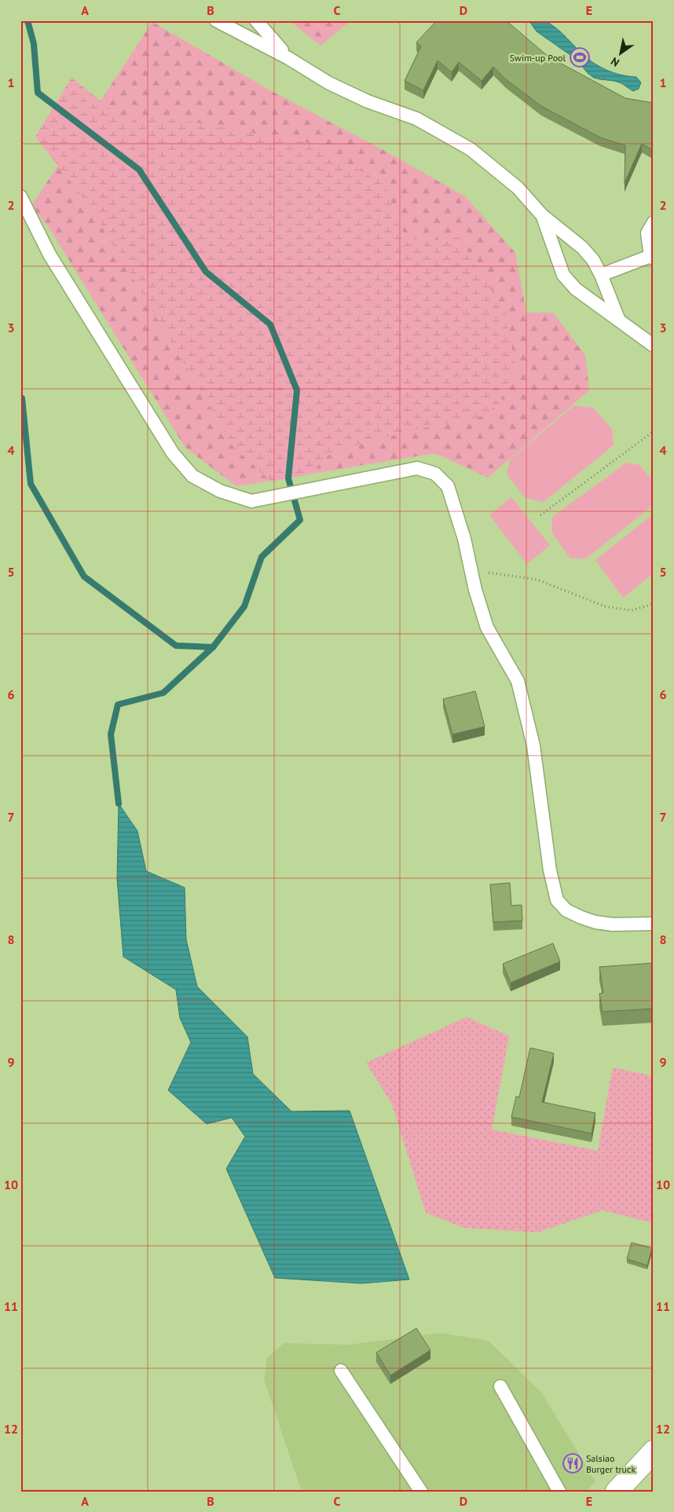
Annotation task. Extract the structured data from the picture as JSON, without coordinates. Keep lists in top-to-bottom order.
{
  "places": {
    "sports": ["Swim-up Pool"],
    "restaurant": ["Salsiao Burger truck"]
  },
  "north": "bottom left",
  "grid": {
    "columns": [
      "A",
      "B",
      "C",
      "D",
      "E"
    ],
    "rows": [
      "1",
      "2",
      "3",
      "4",
      "5",
      "6",
      "7",
      "8",
      "9",
      "10",
      "11",
      "12"
    ]
  }
}
